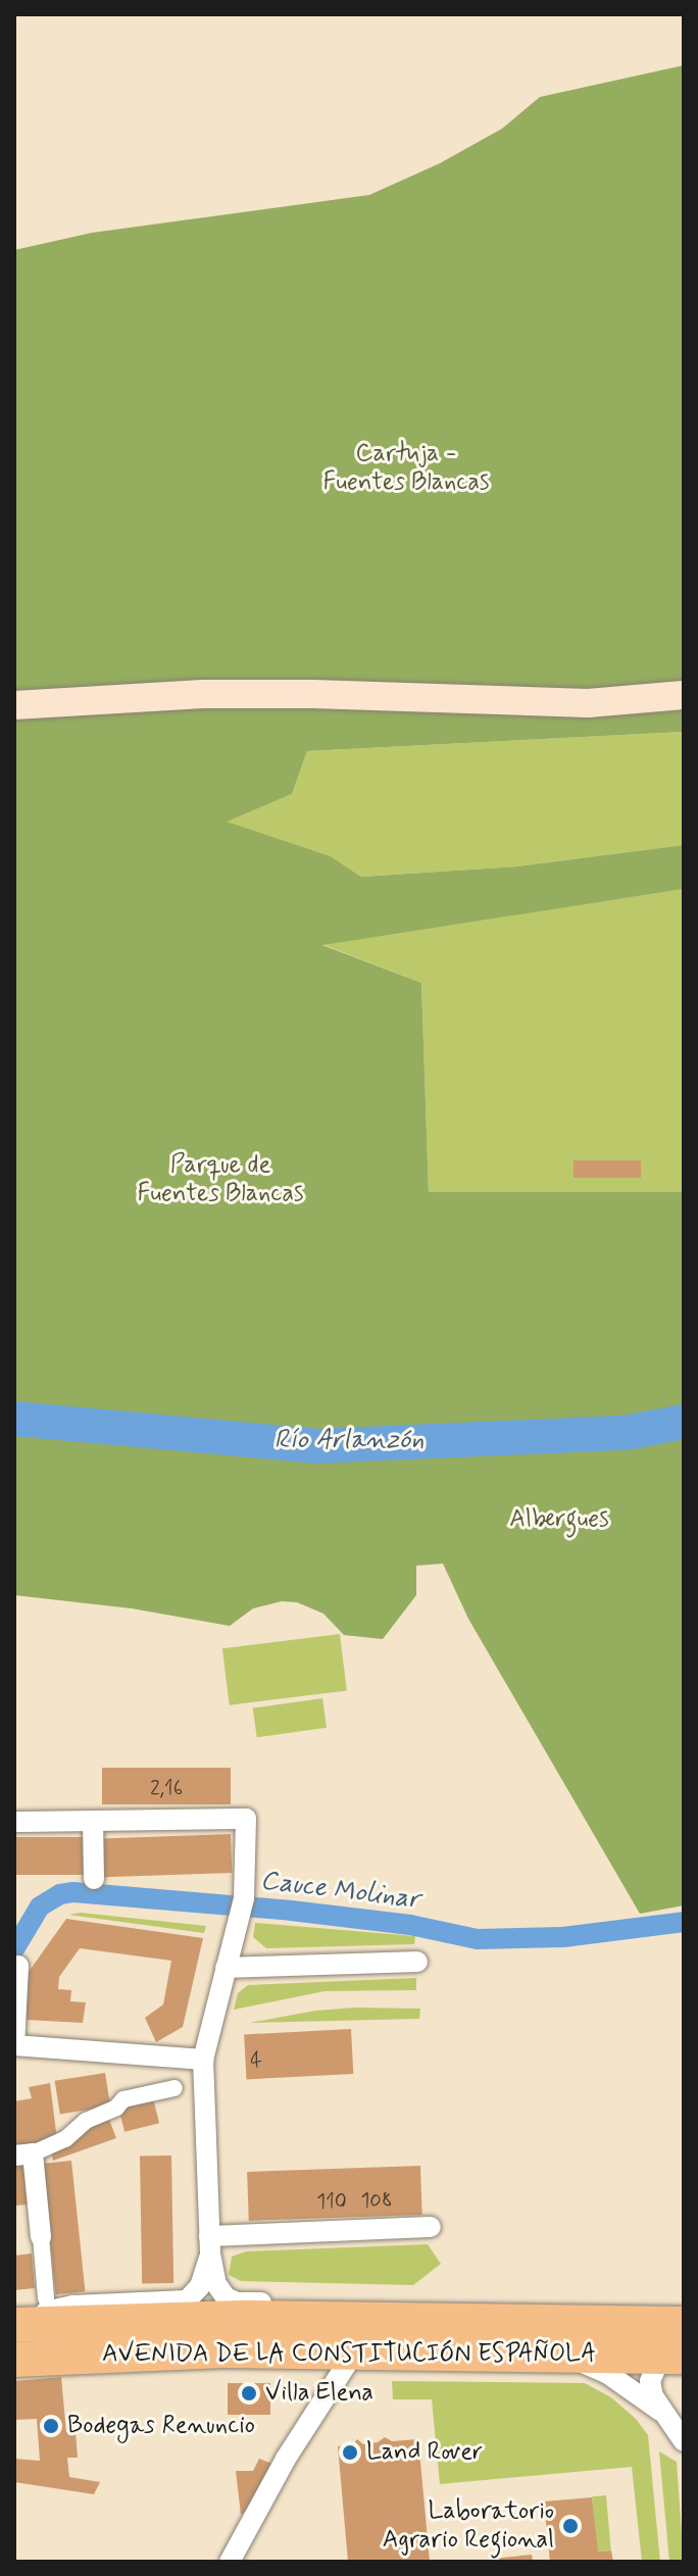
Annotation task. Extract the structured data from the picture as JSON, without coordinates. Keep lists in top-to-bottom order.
{
  "streets": {
    "highway": ["AVENIDA DE LA CONSTITUCIÓN ESPAÑOLA"]
  },
  "water": ["Río Arlanzón", "Cauce Molinar"],
  "parks": ["Cartuja - Fuentes Blancas", "Parque de Fuentes Blancas", "Albergues"],
  "places": [
    "Villa Elena",
    "Bodegas Renuncio",
    "Land Rover",
    "Laboratorio Agrario Regional"
  ],
  "house_numbers": [
    "2,16",
    "4",
    "108",
    "110"
  ]
}
